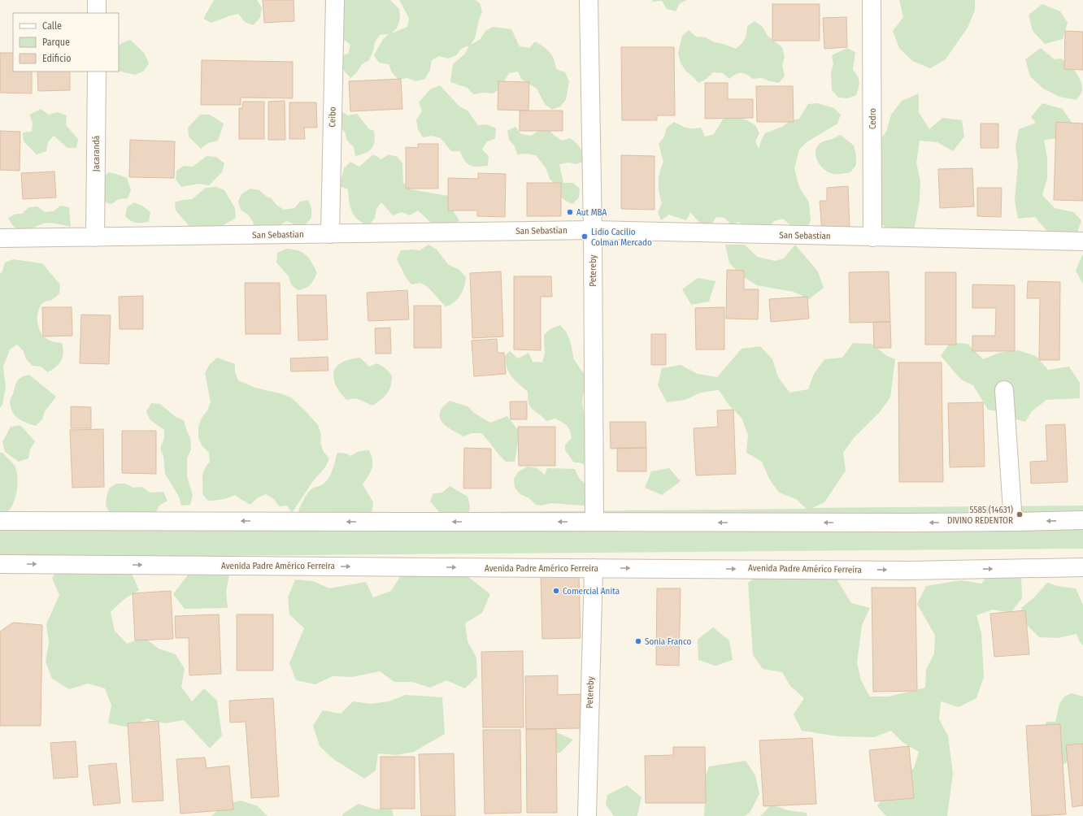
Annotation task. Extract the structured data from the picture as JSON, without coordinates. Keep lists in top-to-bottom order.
{
  "streets": {
    "street": [
      "Ceibo",
      "Cedro",
      "Jacarandá",
      "San Sebastian",
      "Petereby",
      "Avenida Padre Américo Ferreira"
    ]
  },
  "crossings": [
    ["Ceibo", "San Sebastian"],
    ["Cedro", "San Sebastian"],
    ["Jacarandá", "San Sebastian"],
    ["San Sebastian", "Petereby"],
    ["Petereby", "Avenida Padre Américo Ferreira"]
  ],
  "places": [
    "Aut MBA",
    "Lidio Cacilio Colman Mercado",
    "5585 (14631) DIVINO REDENTOR",
    "Comercial Anita",
    "Sonia Franco"
  ],
  "legend": ["Calle", "Parque", "Edificio"]
}
